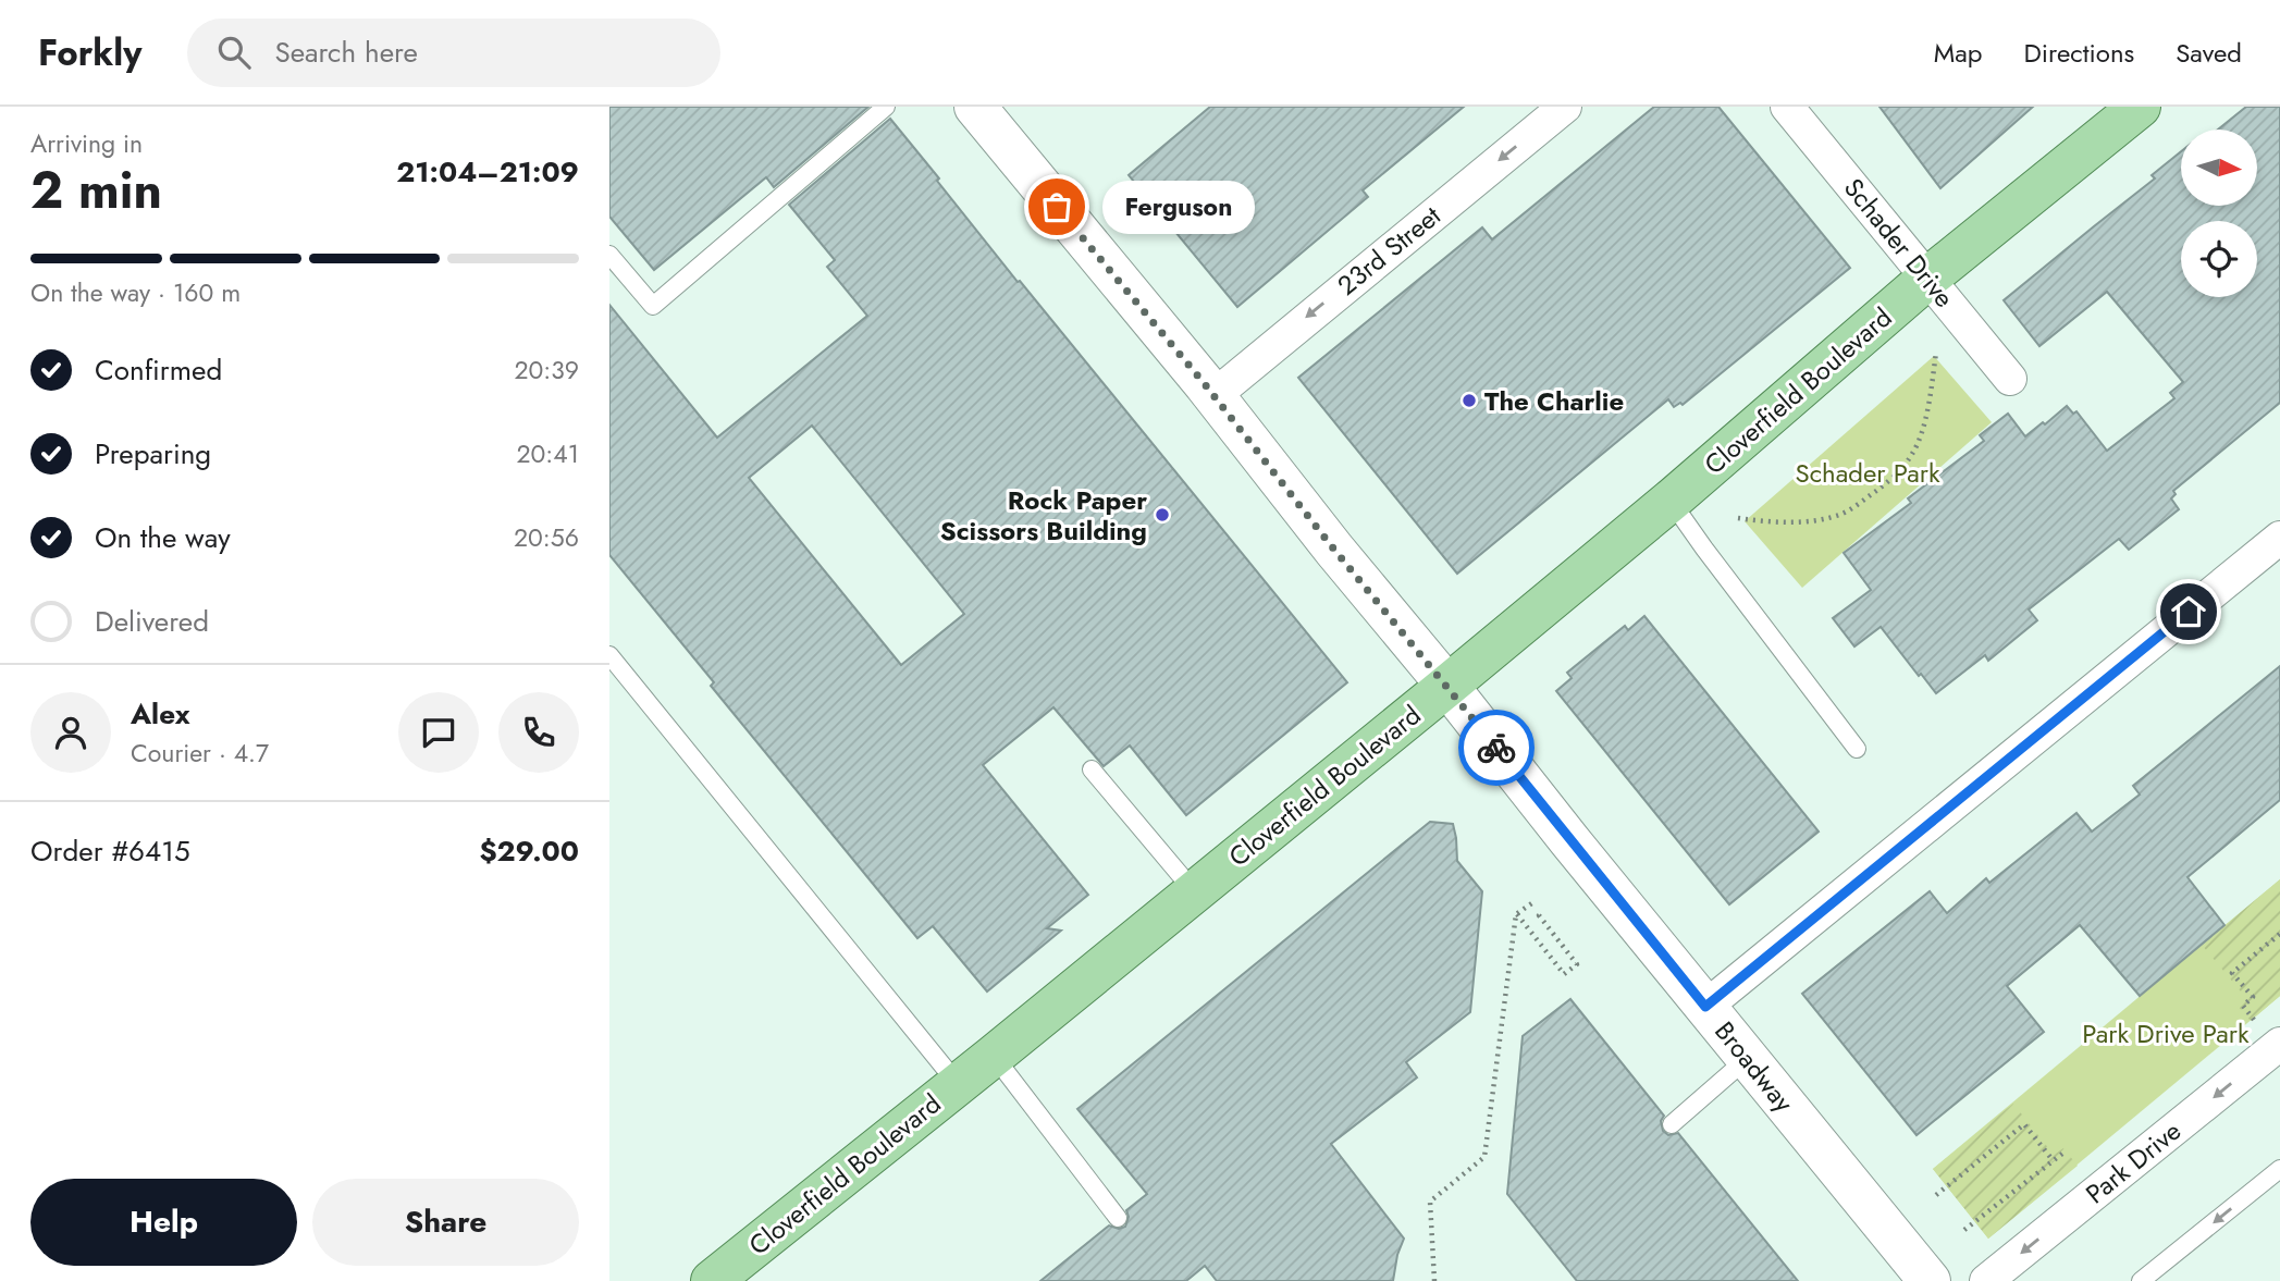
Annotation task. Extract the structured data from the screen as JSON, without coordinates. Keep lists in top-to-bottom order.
{
  "streets": {
    "main road": ["Cloverfield Boulevard"],
    "street": [
      "Schader Drive",
      "23rd Street",
      "Broadway",
      "Park Drive"
    ]
  },
  "crossings": [
    ["Schader Drive", "Cloverfield Boulevard"],
    ["23rd Street", "Broadway"],
    ["Cloverfield Boulevard", "Broadway"]
  ],
  "one_way": ["23rd Street", "Park Drive"],
  "parks": ["Schader Park", "Park Drive Park"],
  "places": ["Ferguson", "The Charlie", "Rock Paper Scissors Building"],
  "north": "right",
  "page": {
    "header": "Forkly",
    "search": "Search here",
    "nav": ["Map", "Directions", "Saved"],
    "heading": ["2 min", "Arriving in", "21:04–21:09"],
    "panel": [
      "Alex",
      "Courier · 4.7",
      "Order #6415",
      "$29.00"
    ],
    "bubble": "Ferguson",
    "bar": "On the way · 160 m",
    "list": [
      ["Confirmed", "20:39"],
      ["Preparing", "20:41"],
      ["On the way", "20:56"],
      "Delivered"
    ],
    "buttons": ["Help", "Share"]
  }
}
